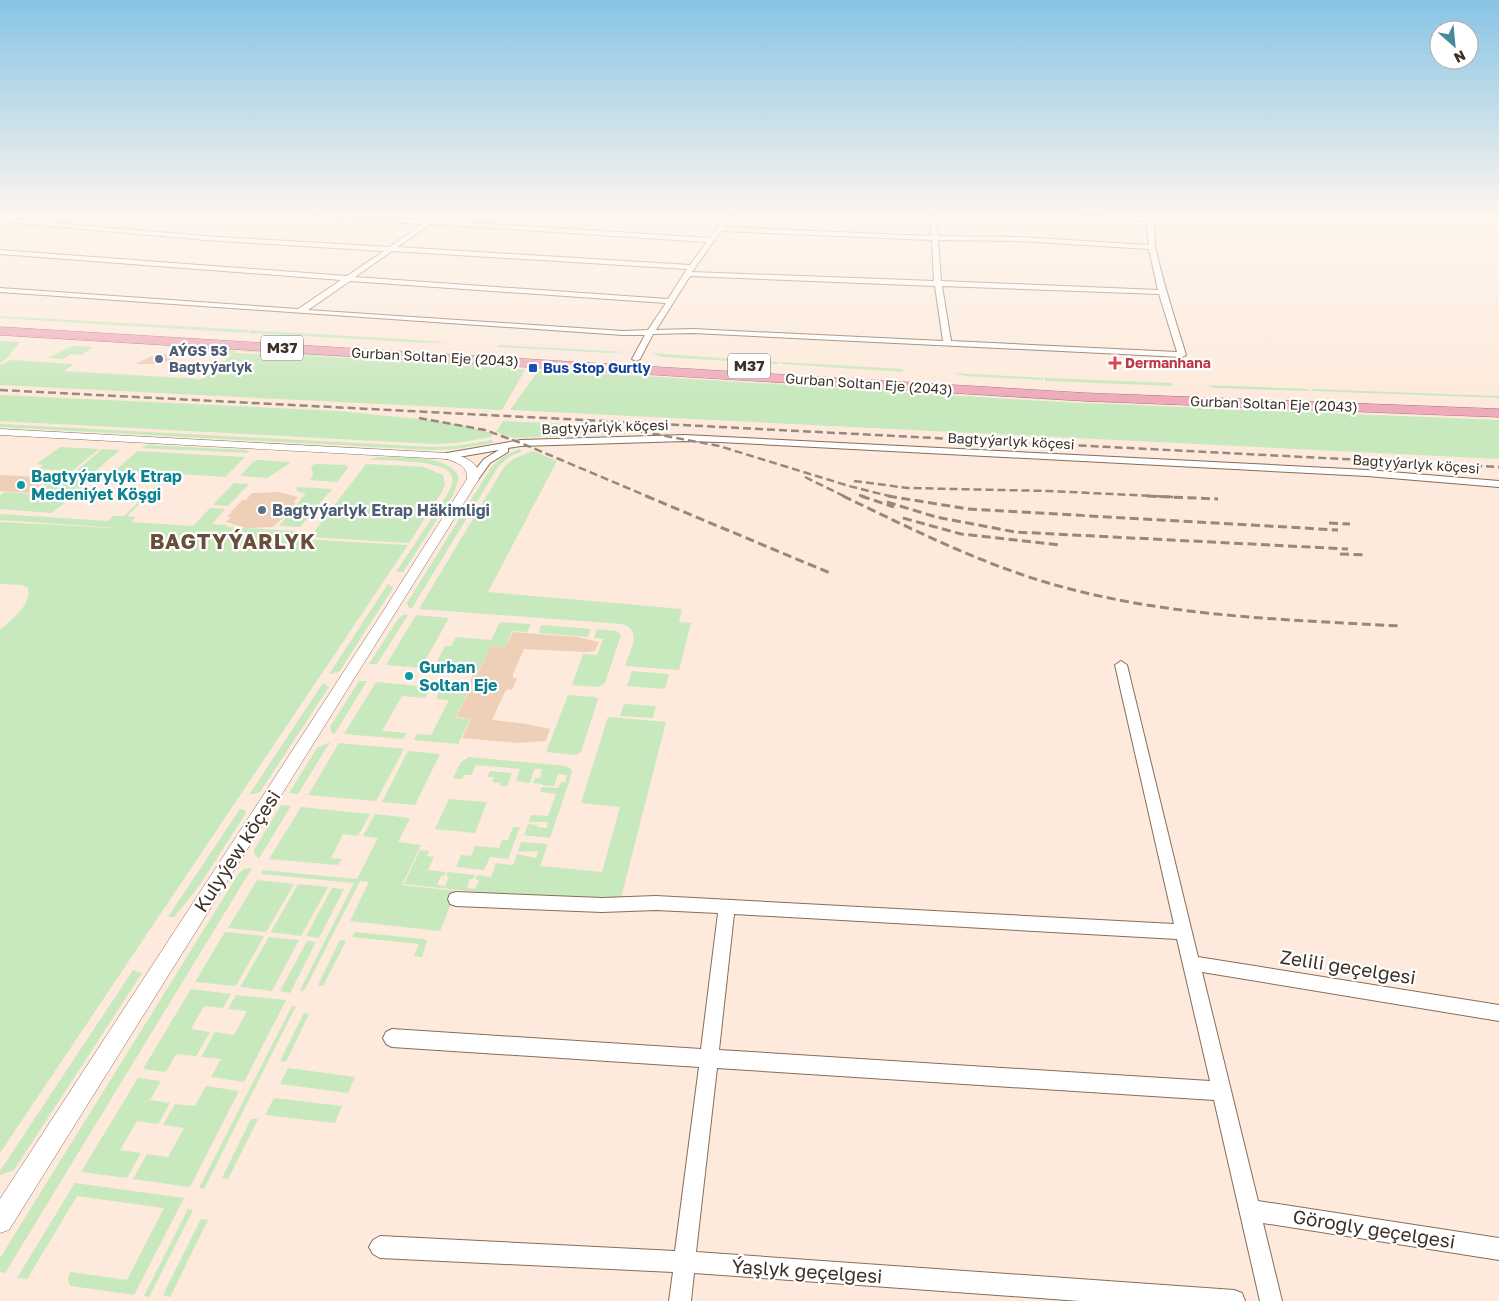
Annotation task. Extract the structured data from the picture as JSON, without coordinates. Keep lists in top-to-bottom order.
{
  "streets": {
    "highway": ["M37", "Gurban Soltan Eje (2043)"],
    "street": [
      "Bagtyýarlyk köçesi",
      "Kulyýew köçesi",
      "Zelili geçelgesi",
      "Görogly geçelgesi",
      "Ýaşlyk geçelgesi"
    ]
  },
  "districts": ["BAGTYÝARLYK"],
  "places": {
    "other": [
      "AÝGS 53 Bagtyýarlyk",
      "Bagtyýarylyk Etrap Medeniýet Köşgi",
      "Bagtyýarlyk Etrap Häkimligi",
      "Gurban Soltan Eje"
    ],
    "health": ["Dermanhana"],
    "transit": ["Bus Stop Gurtly"]
  },
  "north": "bottom right"
}
